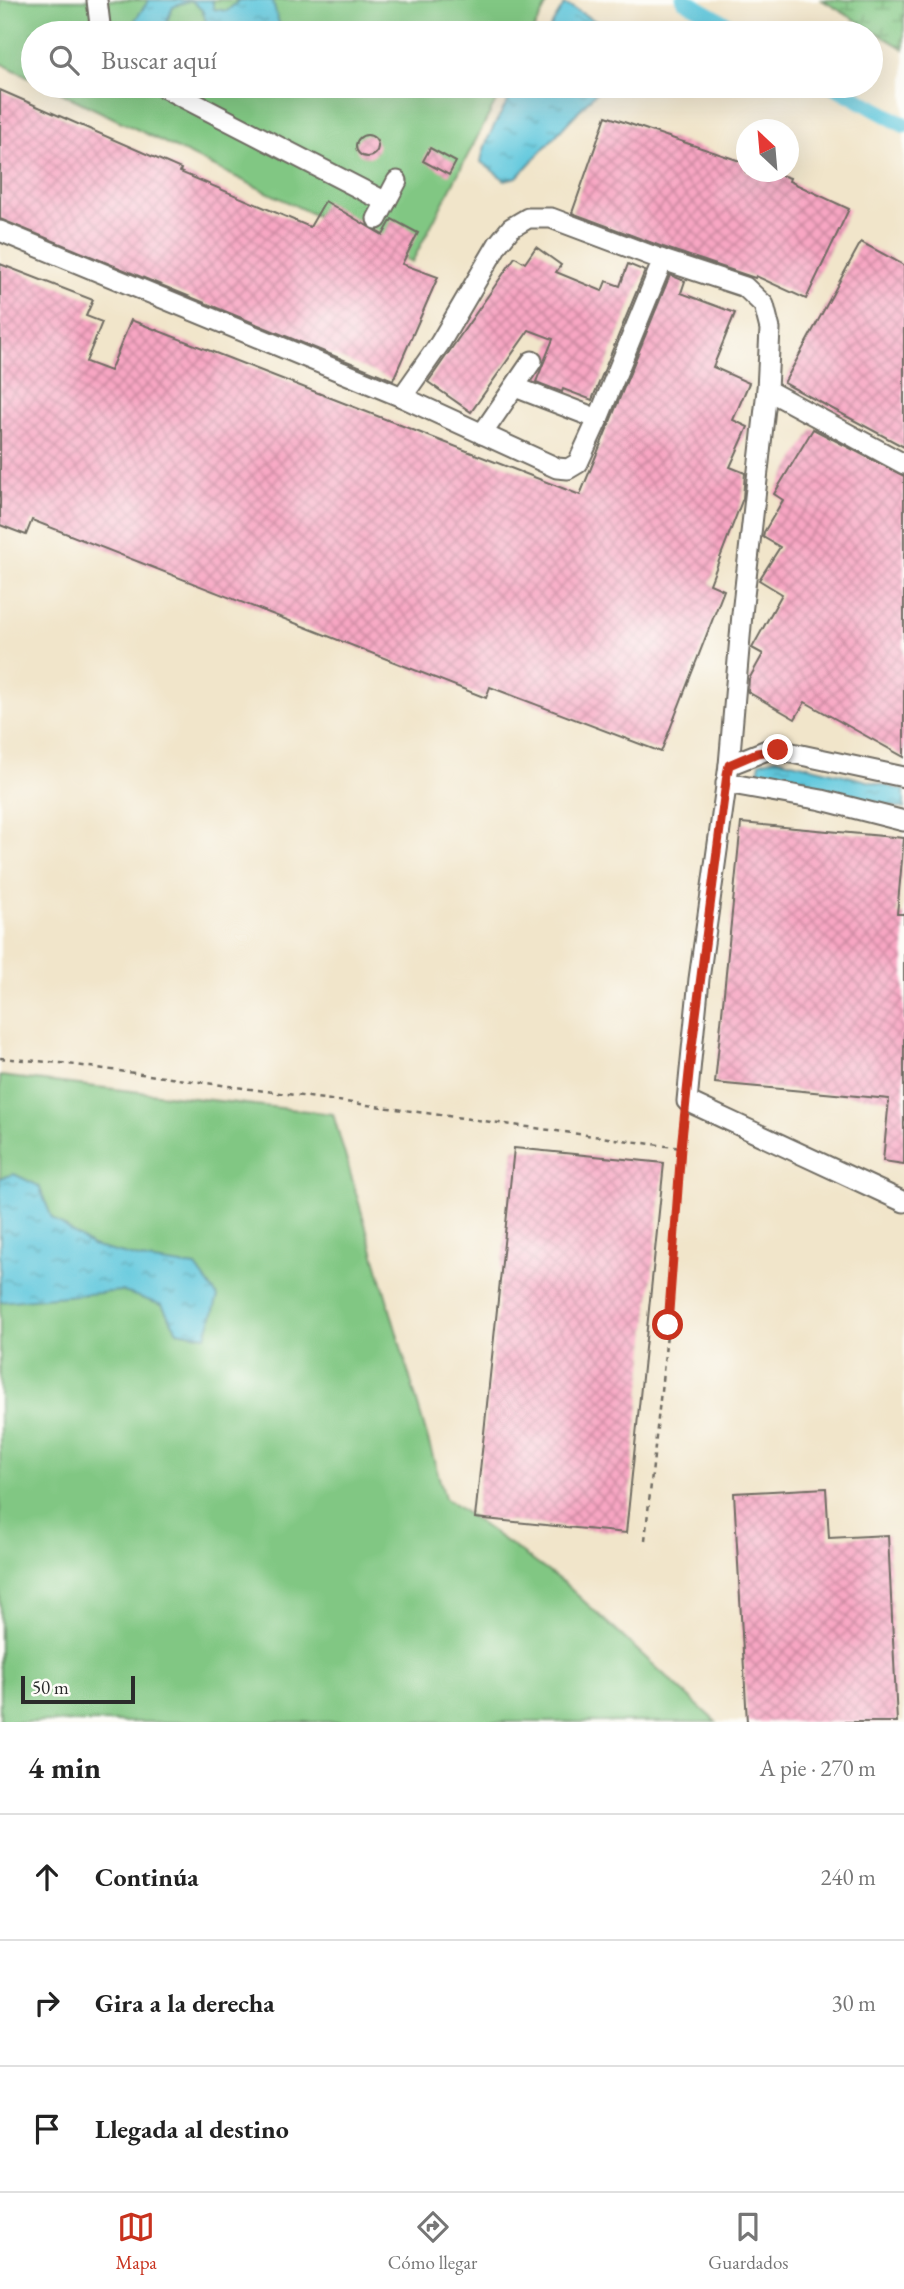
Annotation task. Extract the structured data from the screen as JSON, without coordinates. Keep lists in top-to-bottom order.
{
  "scale_bar": "50 m",
  "north": "top left",
  "page": {
    "search": "Buscar aquí",
    "scale": "50 m",
    "heading": ["4 min", "A pie · 270 m"],
    "list": [
      ["Continúa", "240 m"],
      ["Gira a la derecha", "30 m"],
      "Llegada al destino"
    ],
    "nav": ["Mapa", "Cómo llegar", "Guardados"]
  }
}
